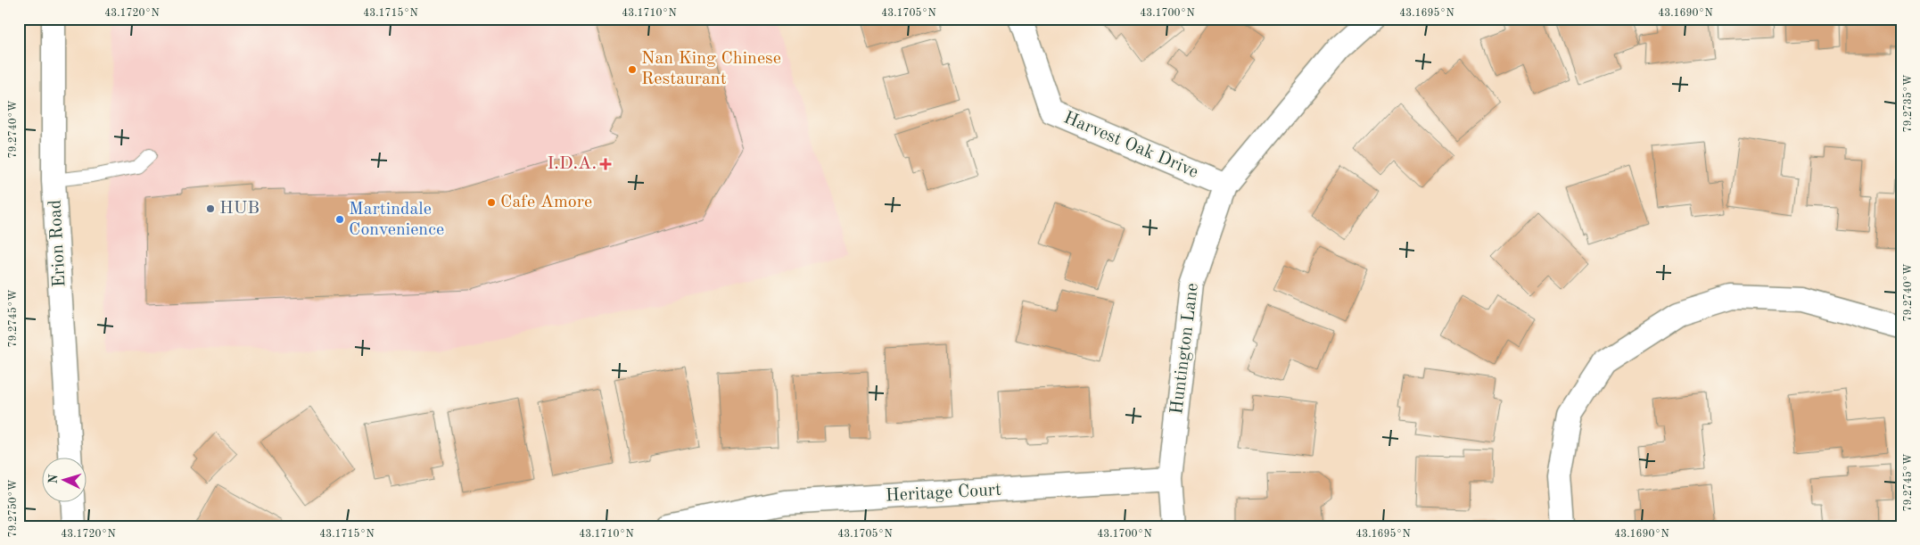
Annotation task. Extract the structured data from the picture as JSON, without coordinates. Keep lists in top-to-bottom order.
{
  "streets": {
    "street": [
      "Harvest Oak Drive",
      "Erion Road",
      "Huntington Lane",
      "Heritage Court"
    ]
  },
  "crossings": [
    ["Harvest Oak Drive", "Huntington Lane"],
    ["Huntington Lane", "Heritage Court"]
  ],
  "places": {
    "other": [
      "Nan King Chinese Restaurant",
      "Cafe Amore",
      "HUB",
      "Martindale Convenience"
    ],
    "health": ["I.D.A."]
  },
  "north": "left",
  "coordinates": [
    "43.1720°N",
    "43.1715°N",
    "43.1710°N",
    "43.1705°N",
    "43.1700°N",
    "43.1695°N",
    "43.1690°N",
    "79.2735°W",
    "79.2740°W",
    "79.2745°W",
    "79.2750°W"
  ]
}
